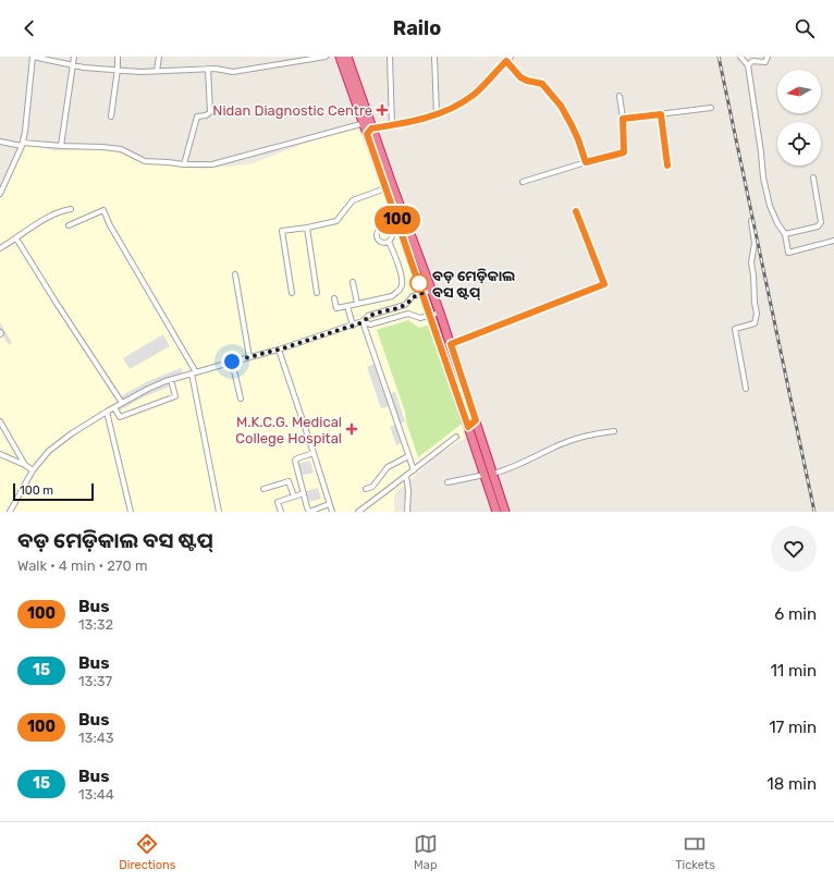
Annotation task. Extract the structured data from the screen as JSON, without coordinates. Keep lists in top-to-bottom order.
{
  "places": {
    "health": ["Nidan Diagnostic Centre", "M.K.C.G. Medical College Hospital"],
    "other": ["ବଡ଼ ମେଡ଼ିକାଲ ବସ ଷ୍ଟପ୍"]
  },
  "lines": ["bus line 100"],
  "scale_bar": "100 m",
  "north": "left",
  "page": {
    "header": "Railo",
    "on_map": "100",
    "scale": "100 m",
    "heading": ["ବଡ଼ ମେଡ଼ିକାଲ ବସ ଷ୍ଟପ୍", "Walk · 4 min · 270 m"],
    "list": [
      {
        "mark": "100",
        "name": "Bus",
        "note": "13:32",
        "value": "6 min"
      },
      {
        "mark": "15",
        "name": "Bus",
        "note": "13:37",
        "value": "11 min"
      },
      {
        "mark": "100",
        "name": "Bus",
        "note": "13:43",
        "value": "17 min"
      },
      {
        "mark": "15",
        "name": "Bus",
        "note": "13:44",
        "value": "18 min"
      }
    ],
    "tabs": ["Directions", "Map", "Tickets"]
  }
}
